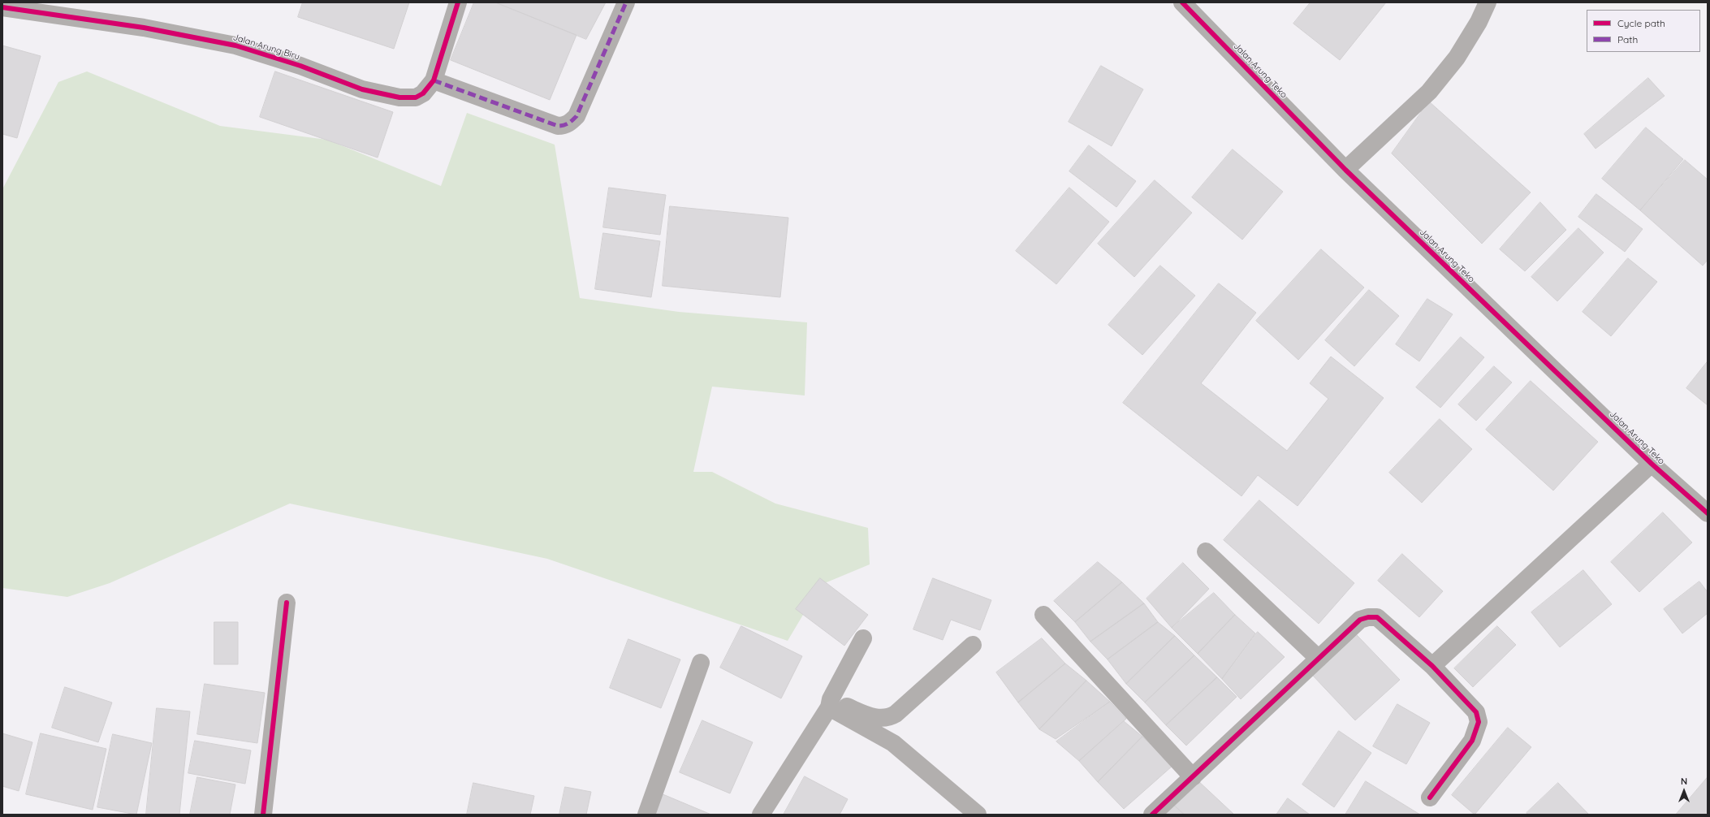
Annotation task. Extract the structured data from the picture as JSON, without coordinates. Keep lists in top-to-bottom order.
{
  "streets": {
    "street": ["Jalan Arung Biru", "Jalan Arung Teko"]
  },
  "legend": ["Cycle path", "Path"],
  "north": "top"
}
